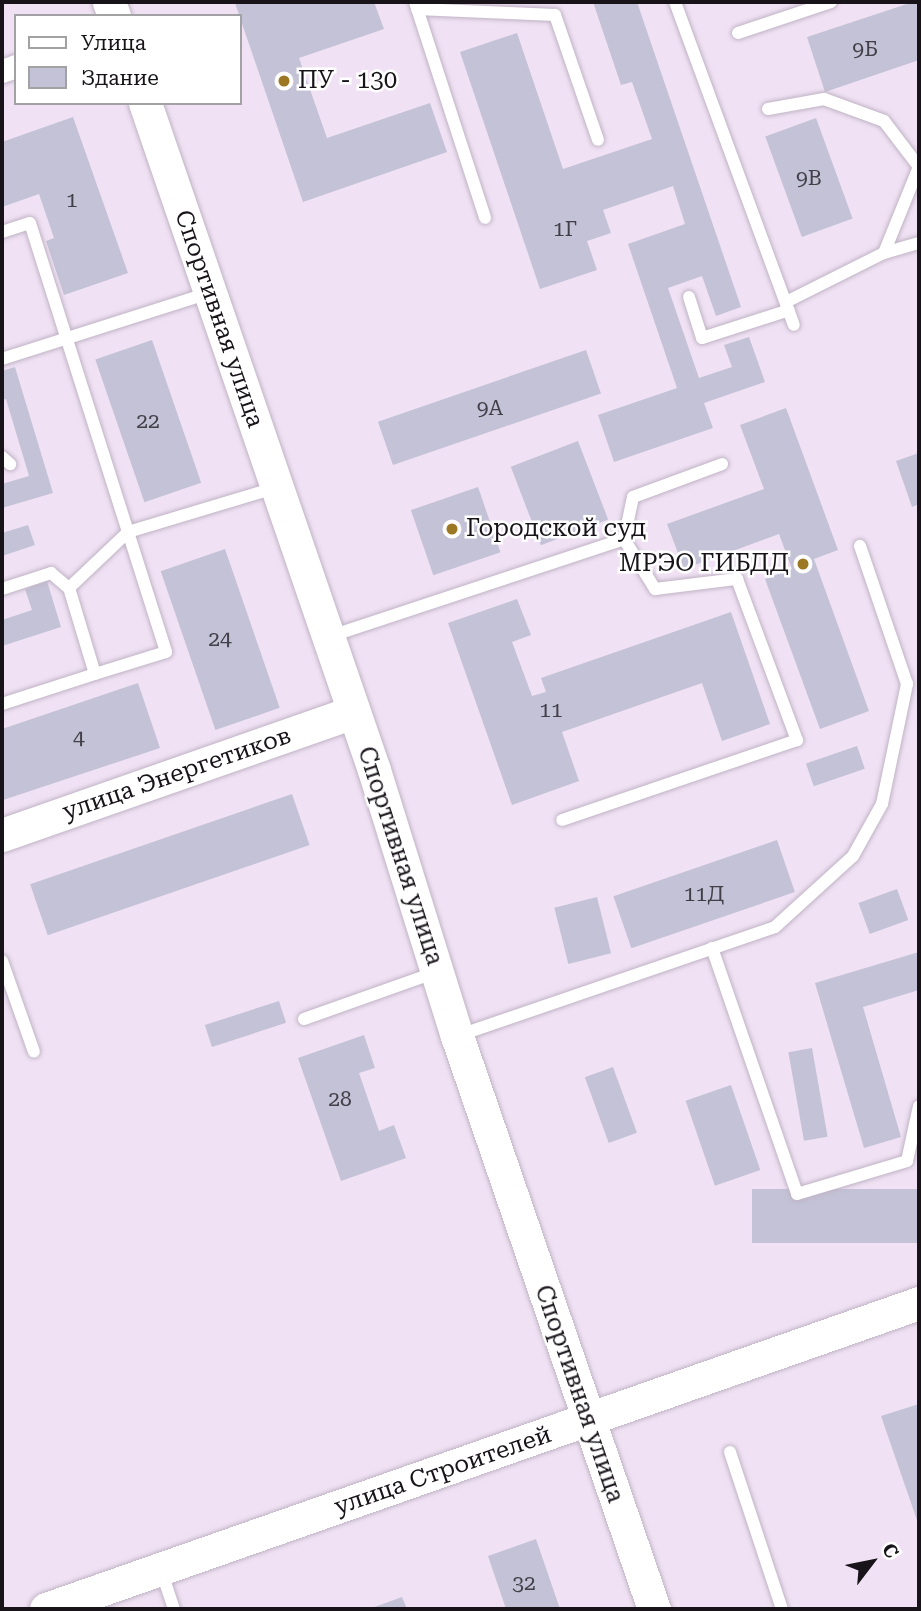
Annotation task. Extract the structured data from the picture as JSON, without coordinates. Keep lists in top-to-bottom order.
{
  "streets": {
    "street": ["Спортивная улица", "улица Энергетиков", "улица Строителей"]
  },
  "crossings": [
    ["Спортивная улица", "улица Энергетиков"],
    ["Спортивная улица", "улица Строителей"]
  ],
  "places": ["ПУ - 130", "Городской суд", "МРЭО ГИБДД"],
  "house_numbers": [
    "9Б",
    "9В",
    "1",
    "1Г",
    "9А",
    "22",
    "24",
    "11",
    "4",
    "11Д",
    "28",
    "32"
  ],
  "legend": ["Улица", "Здание"],
  "north": "top right"
}
